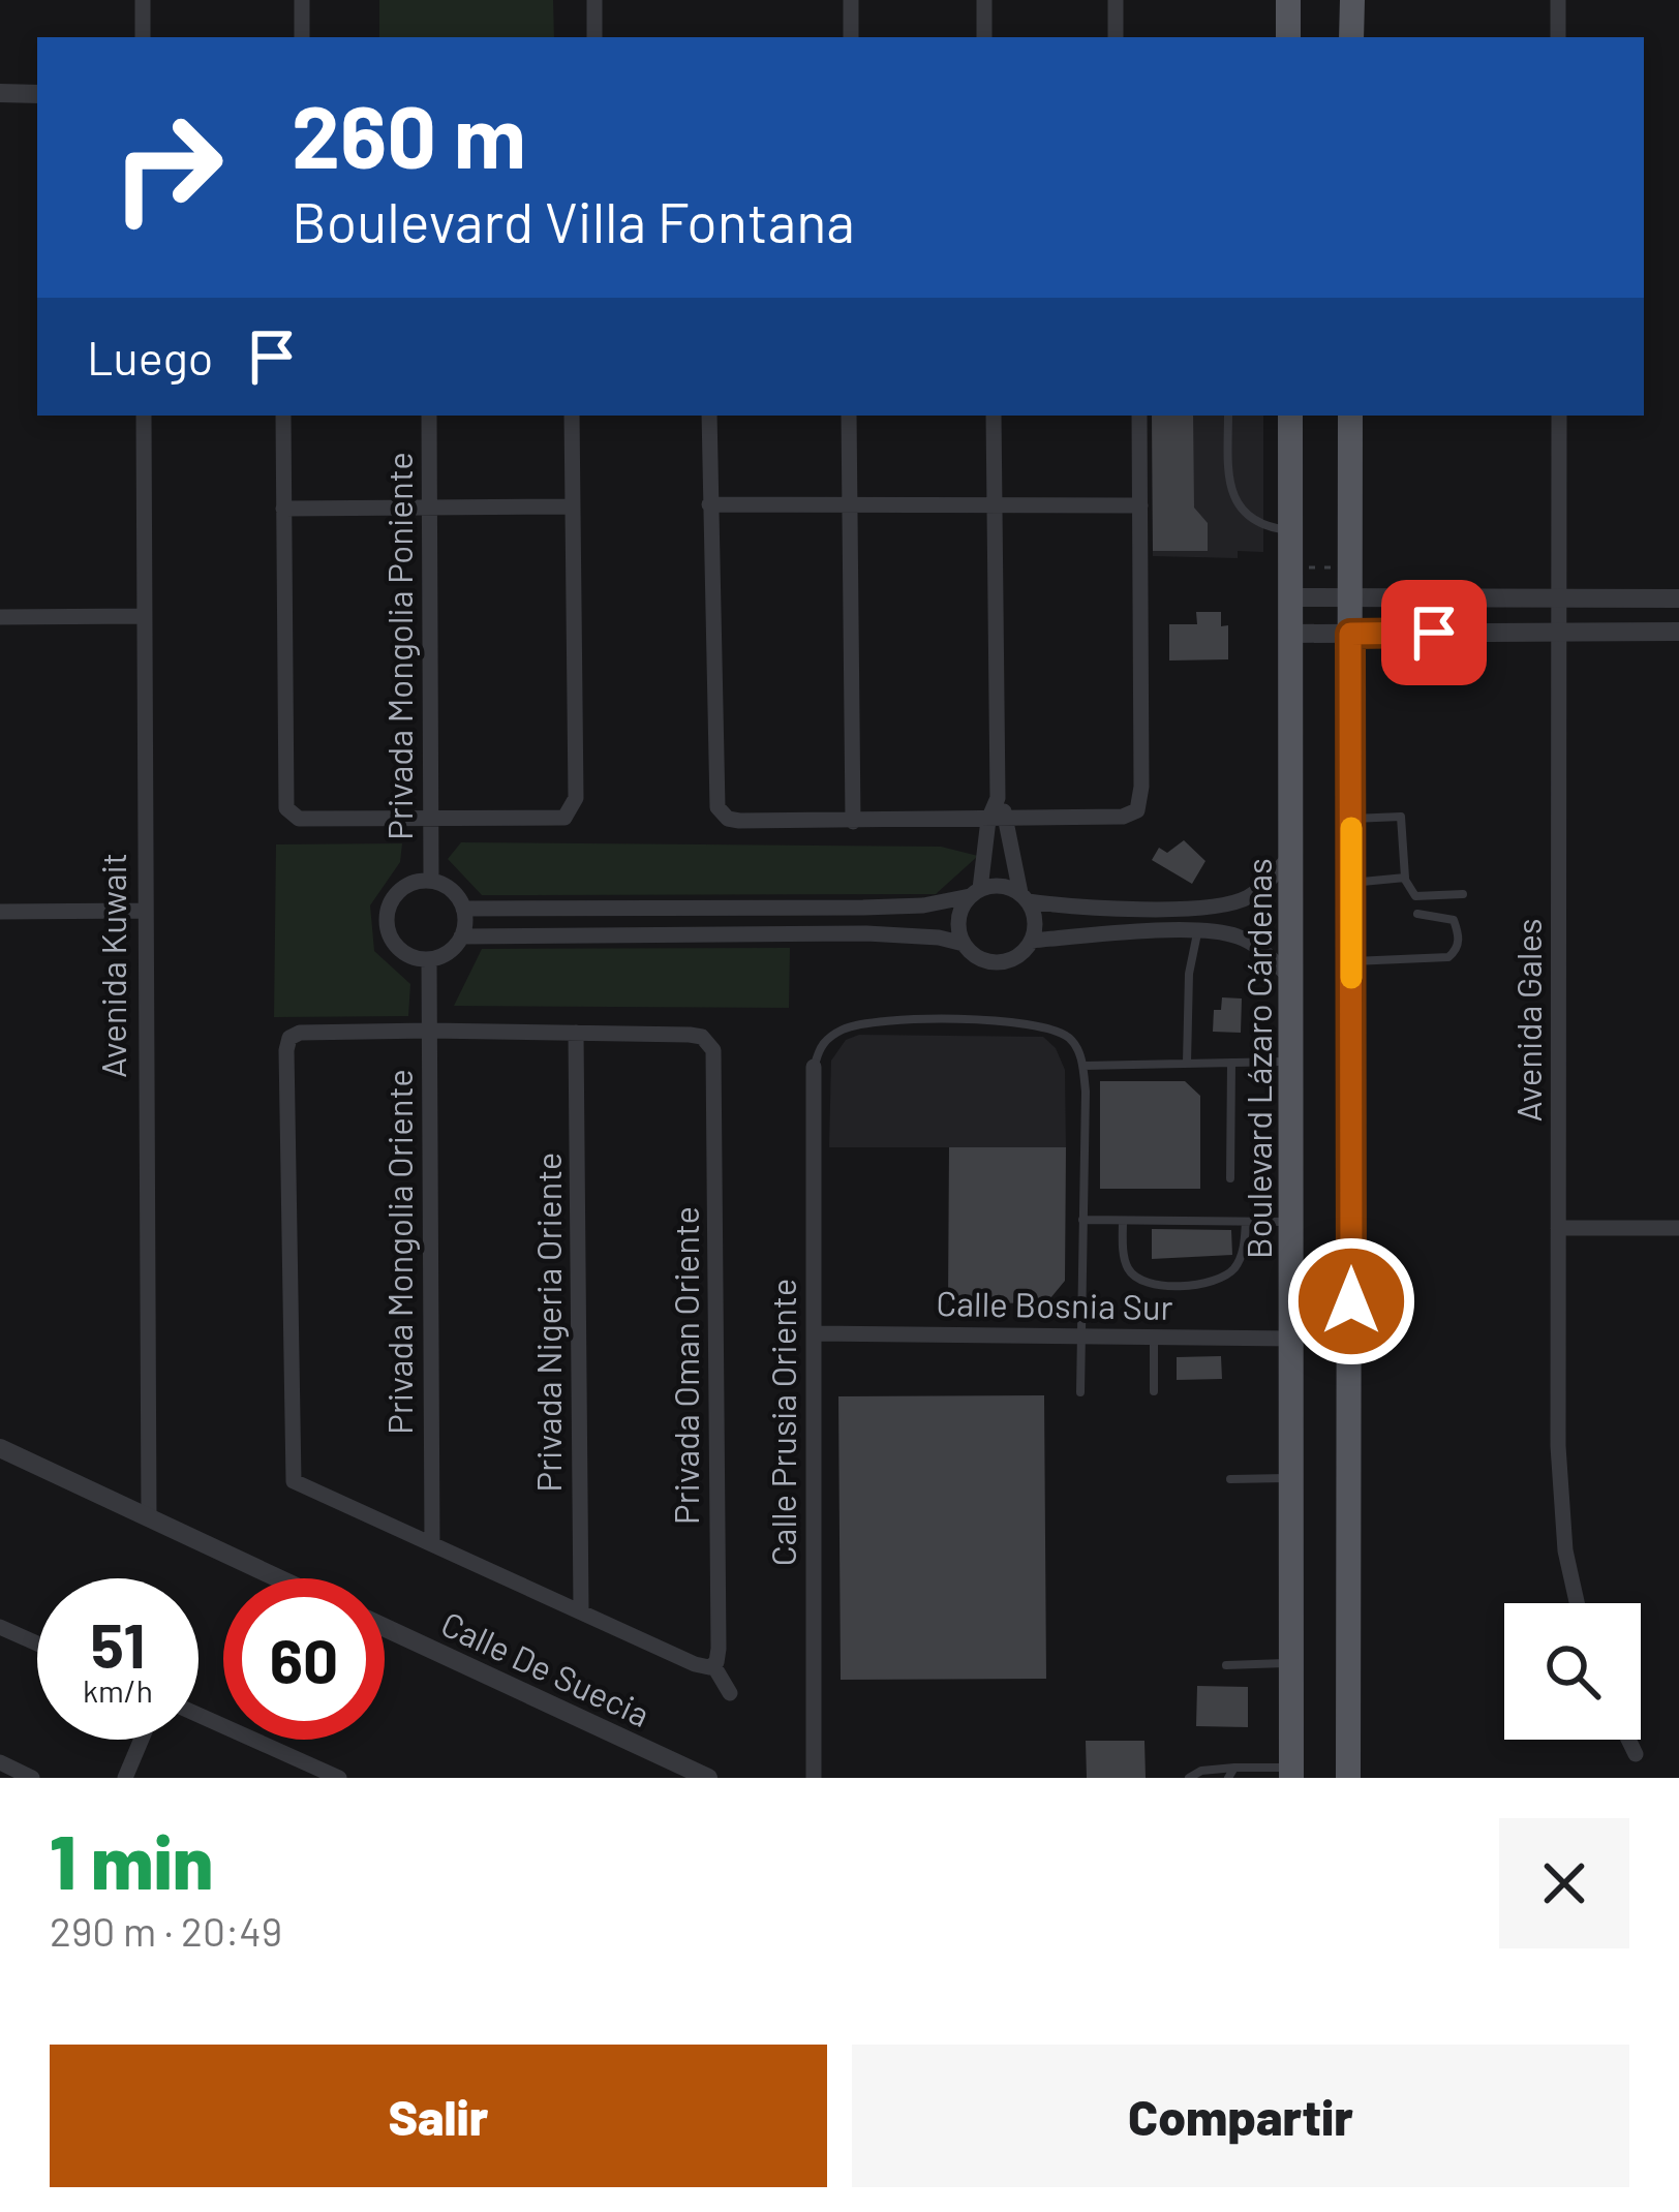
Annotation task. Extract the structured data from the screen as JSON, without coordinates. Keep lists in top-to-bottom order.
{
  "streets": {
    "main road": ["Boulevard Lázaro Cárdenas"],
    "street": [
      "Privada Mongolia Poniente",
      "Avenida Kuwait",
      "Avenida Gales",
      "Privada Mongolia Oriente",
      "Calle Bosnia Sur",
      "Privada Nigeria Oriente",
      "Privada Oman Oriente",
      "Calle Prusia Oriente",
      "Calle De Suecia"
    ]
  },
  "crossings": [
    ["Privada Mongolia Poniente", "Privada Mongolia Oriente"],
    ["Boulevard Lázaro Cárdenas", "Calle Bosnia Sur"],
    ["Calle Bosnia Sur", "Calle Prusia Oriente"],
    ["Privada Nigeria Oriente", "Privada Oman Oriente"]
  ],
  "page": {
    "turn": ["260 m", "Boulevard Villa Fontana"],
    "then": "Luego",
    "speed": "51 km/h",
    "limit": "60",
    "heading": ["1 min", "290 m · 20:49"],
    "buttons": ["Salir", "Compartir"]
  }
}
